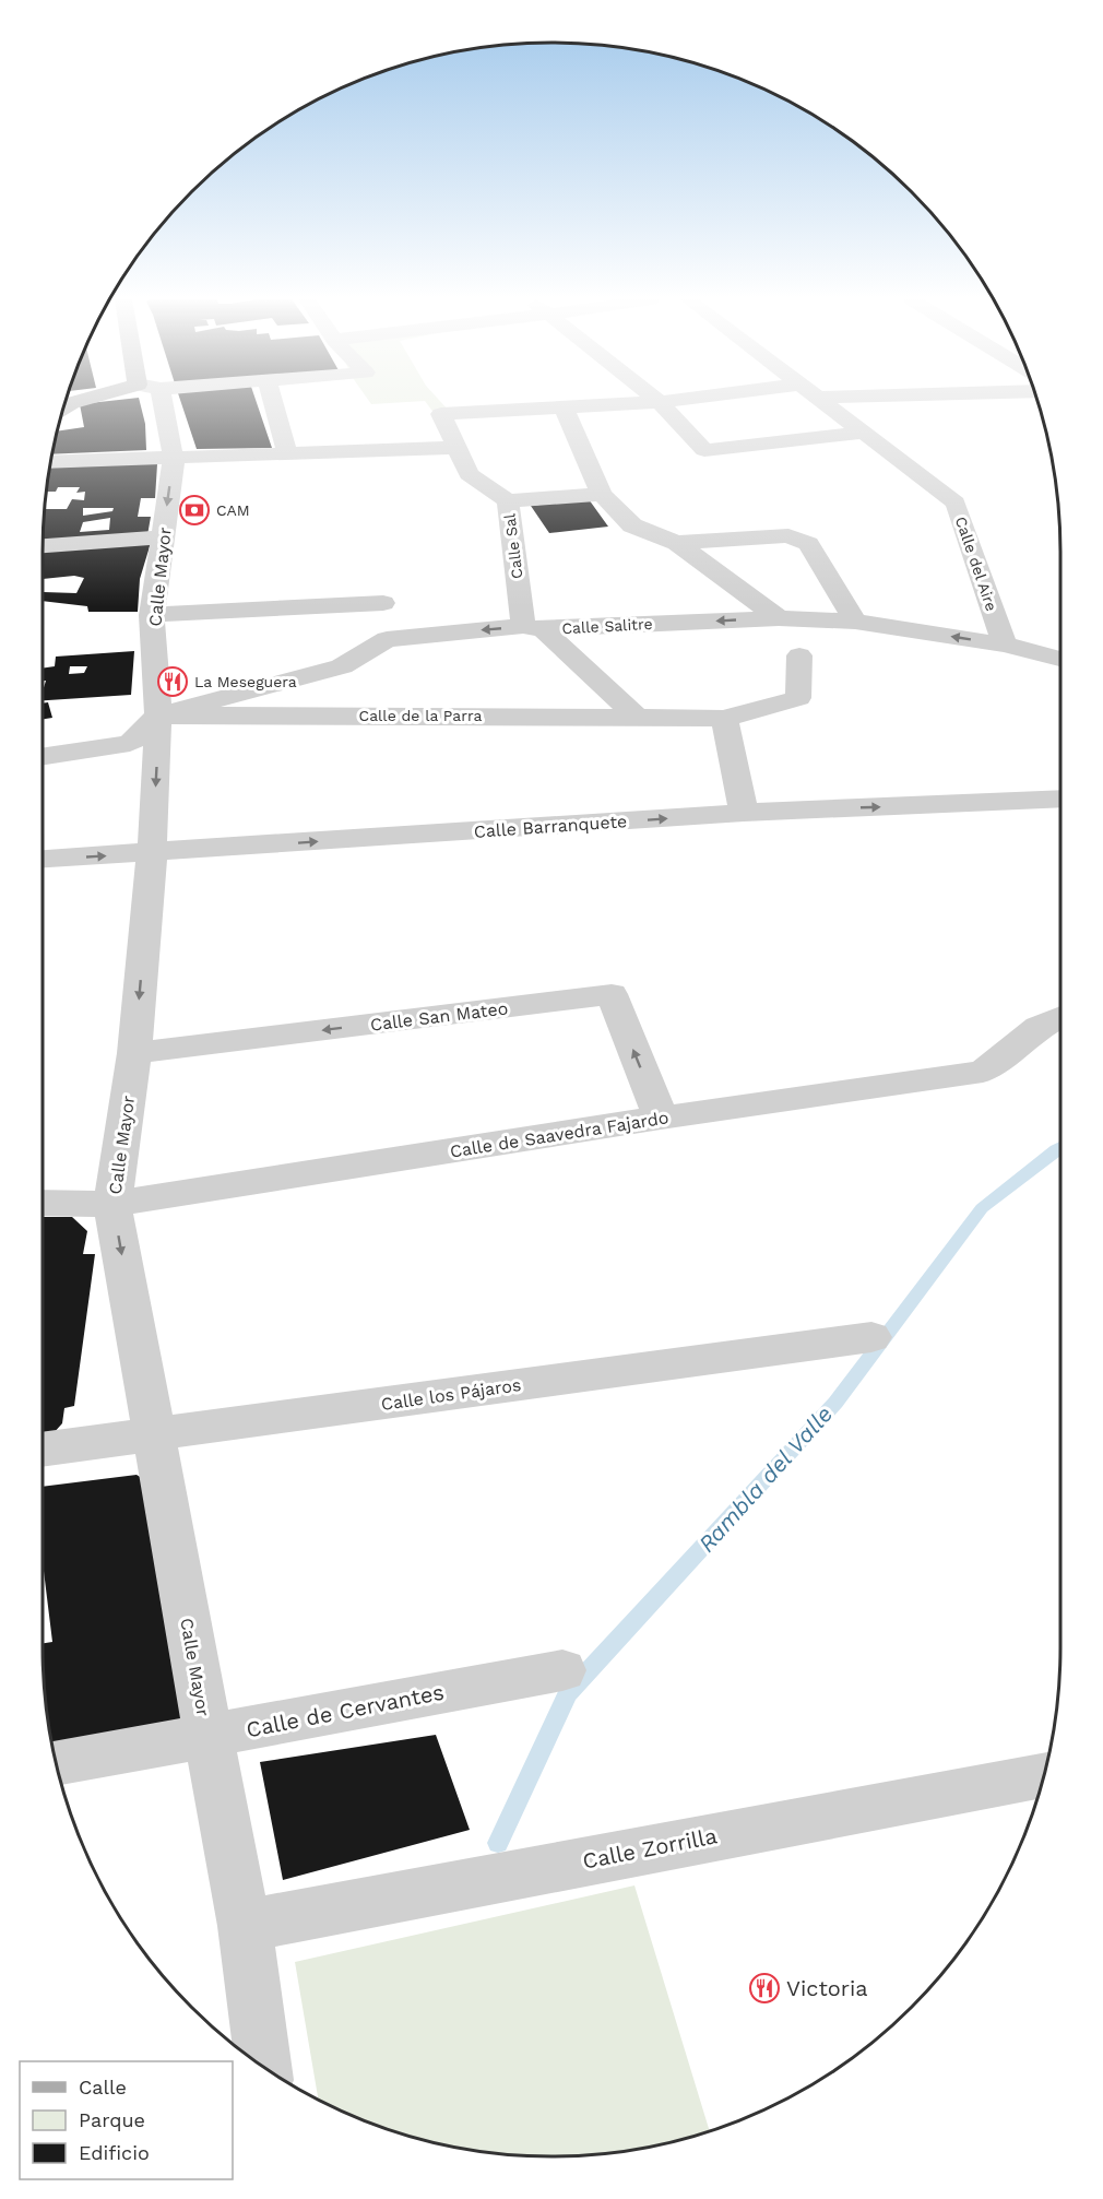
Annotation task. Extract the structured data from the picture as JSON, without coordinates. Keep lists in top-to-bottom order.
{
  "streets": {
    "street": [
      "Calle Sal",
      "Calle del Aire",
      "Calle Mayor",
      "Calle Salitre",
      "Calle de la Parra",
      "Calle Barranquete",
      "Calle San Mateo",
      "Calle de Saavedra Fajardo",
      "Calle los Pájaros",
      "Calle de Cervantes",
      "Calle Zorrilla"
    ]
  },
  "crossings": [
    ["Calle Sal", "Calle Salitre"],
    ["Calle del Aire", "Calle Salitre"],
    ["Calle Mayor", "Calle Salitre"],
    ["Calle Mayor", "Calle de la Parra"],
    ["Calle Mayor", "Calle Barranquete"],
    ["Calle Mayor", "Calle San Mateo"],
    ["Calle Mayor", "Calle de Saavedra Fajardo"],
    ["Calle Mayor", "Calle los Pájaros"],
    ["Calle Mayor", "Calle de Cervantes"],
    ["Calle Mayor", "Calle Zorrilla"],
    ["Calle Salitre", "Calle de la Parra"],
    ["Calle San Mateo", "Calle de Saavedra Fajardo"]
  ],
  "one_way": ["Calle Mayor", "Calle San Mateo"],
  "water": ["Rambla del Valle"],
  "places": {
    "bank": ["CAM"],
    "restaurant": ["La Meseguera", "Victoria"]
  },
  "legend": ["Calle", "Parque", "Edificio"]
}
